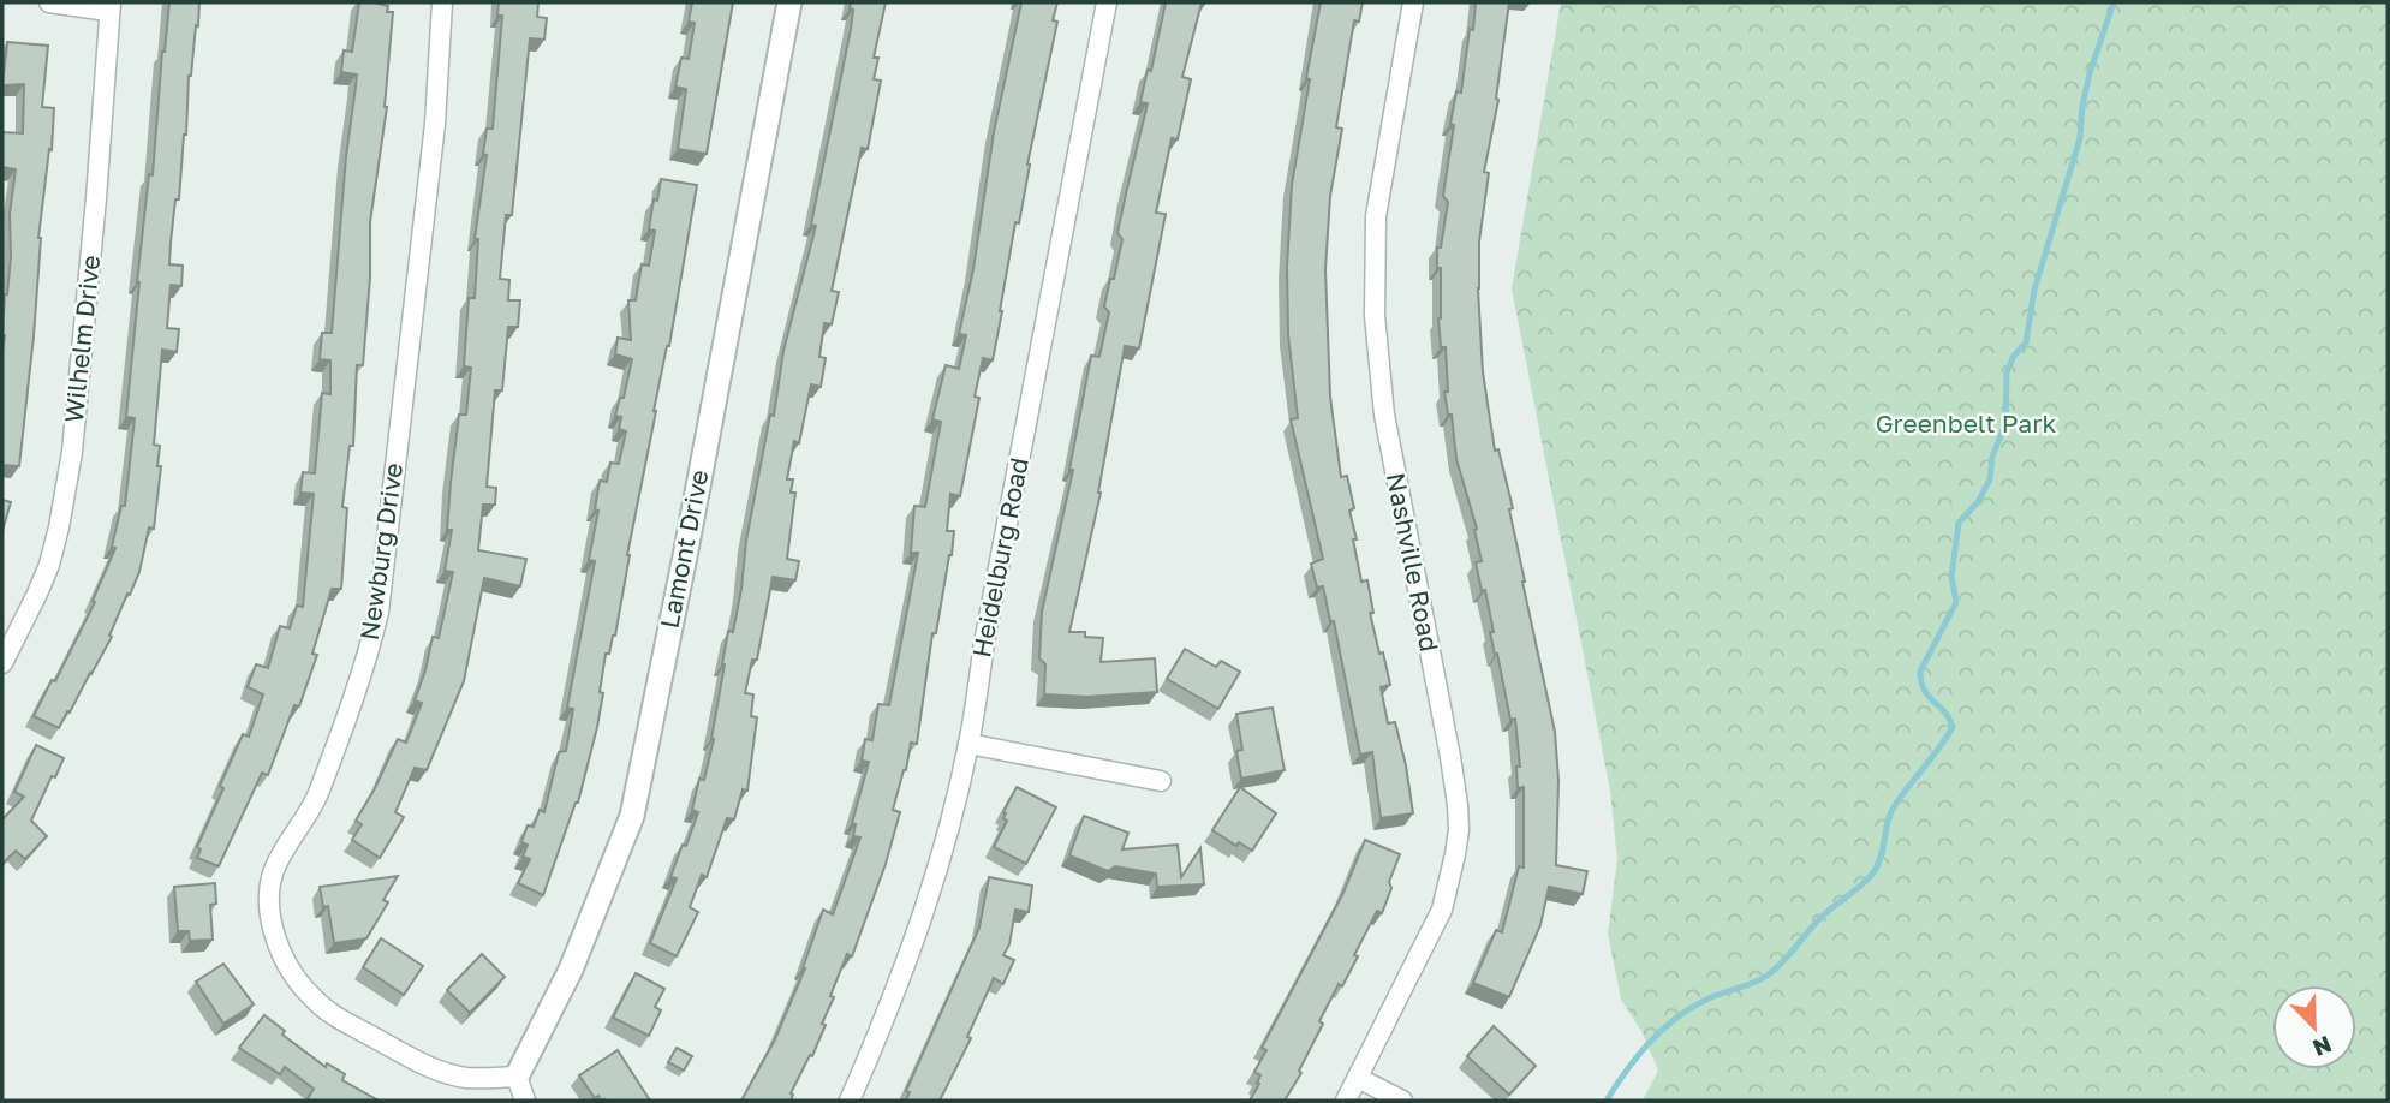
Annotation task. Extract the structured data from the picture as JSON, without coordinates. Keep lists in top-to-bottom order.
{
  "streets": {
    "street": [
      "Wilhelm Drive",
      "Lamont Drive",
      "Newburg Drive",
      "Heidelburg Road",
      "Nashville Road"
    ]
  },
  "crossings": [
    ["Lamont Drive", "Newburg Drive"]
  ],
  "parks": ["Greenbelt Park"],
  "north": "bottom right"
}
